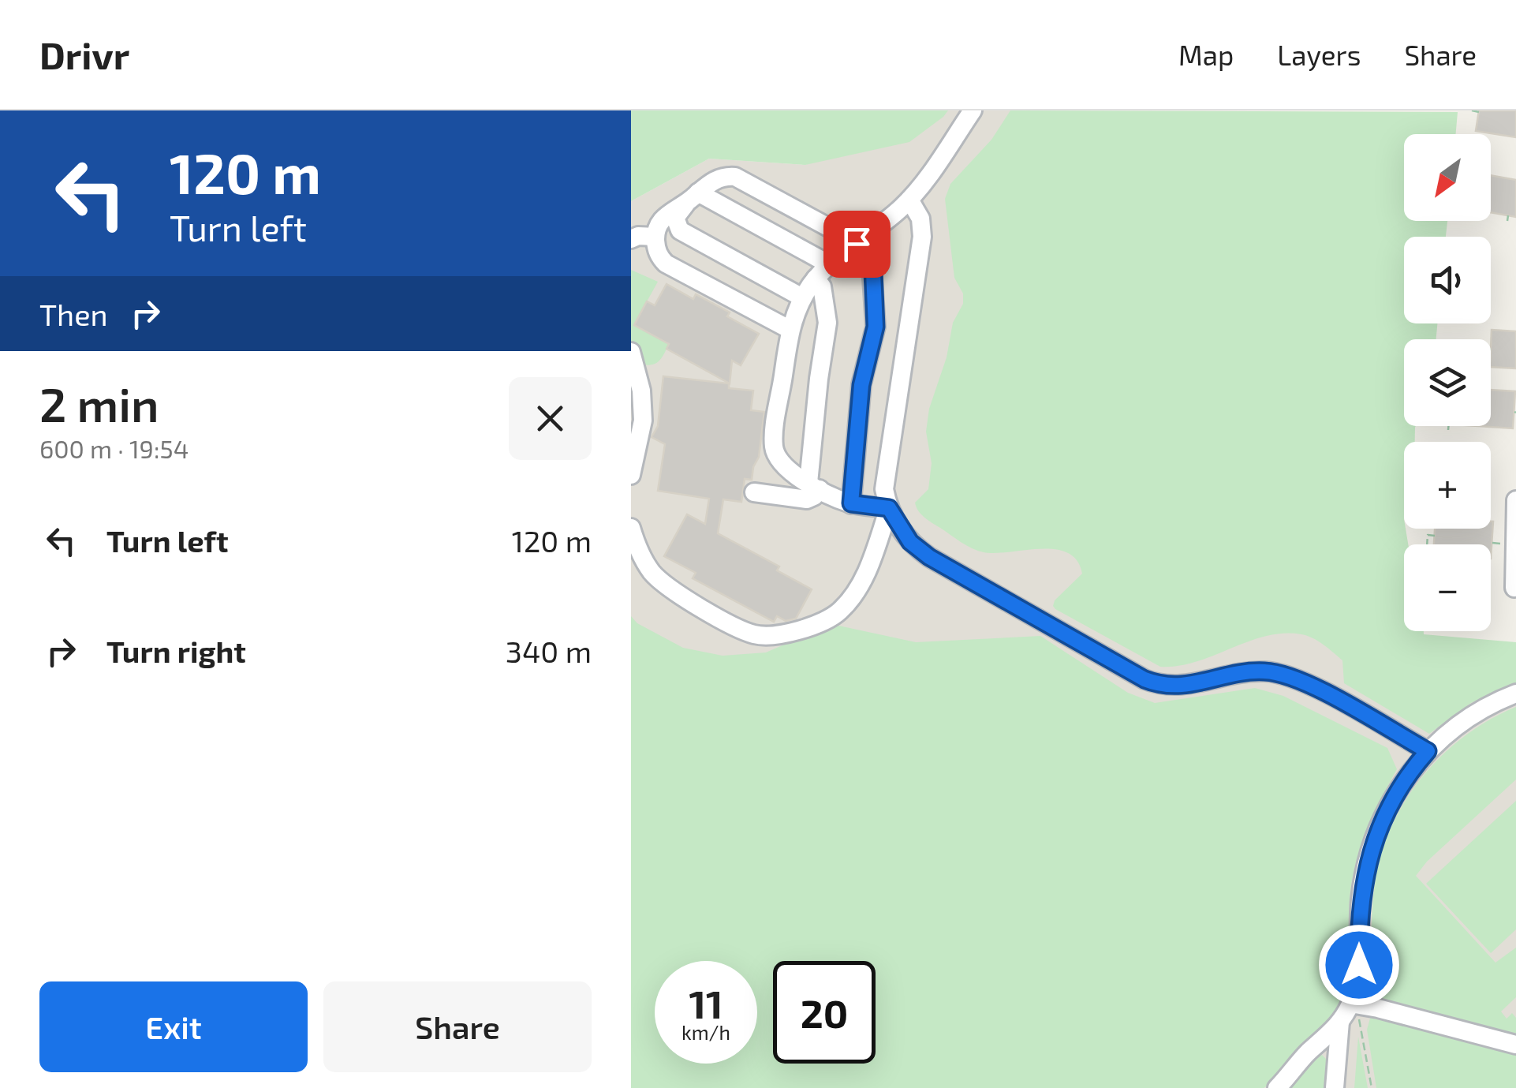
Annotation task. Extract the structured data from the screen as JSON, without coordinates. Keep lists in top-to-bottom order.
{
  "north": "bottom left",
  "page": {
    "header": "Drivr",
    "nav": ["Map", "Layers", "Share"],
    "turn": ["120 m", "Turn left"],
    "map_buttons": ["+", "−"],
    "then": "Then",
    "heading": ["2 min", "600 m · 19:54"],
    "list": [
      {
        "name": "Turn left",
        "value": "120 m"
      },
      {
        "name": "Turn right",
        "value": "340 m"
      }
    ],
    "speed": "11 km/h",
    "limit": "20",
    "buttons": ["Exit", "Share"]
  }
}
